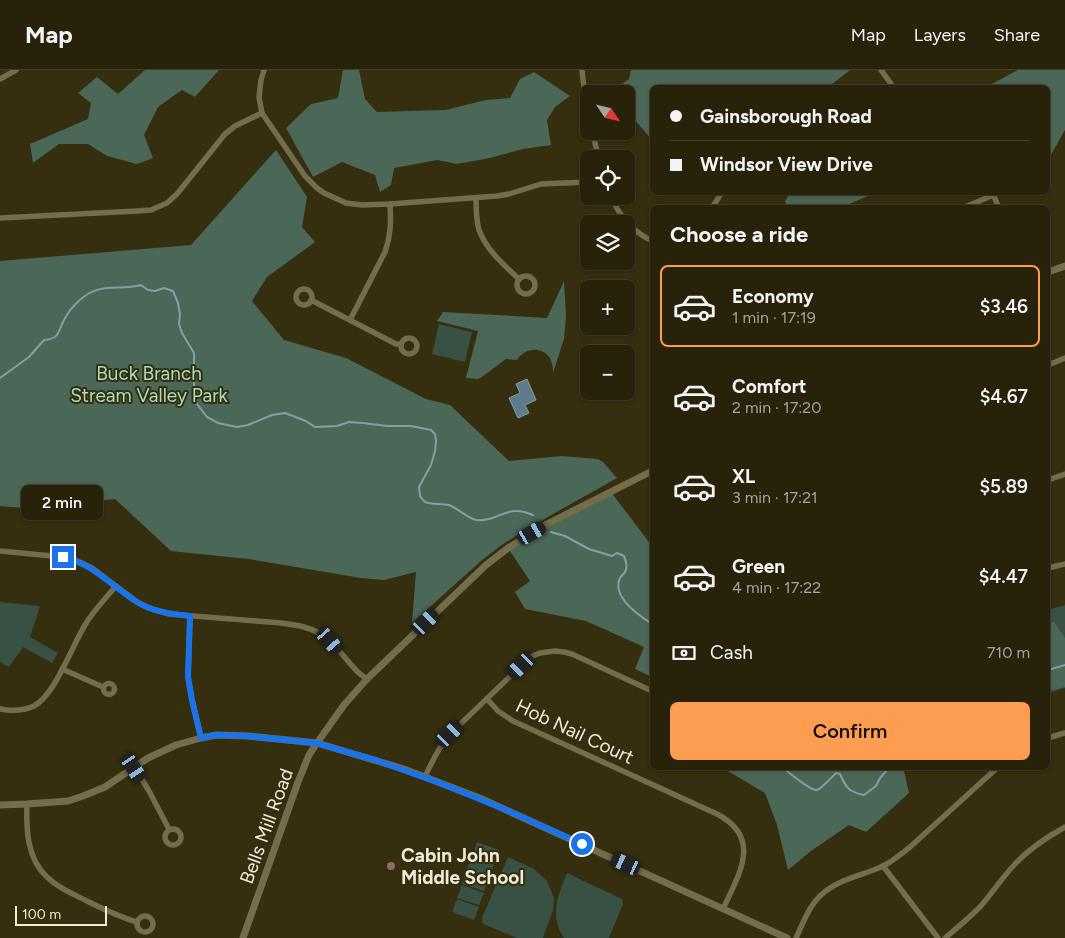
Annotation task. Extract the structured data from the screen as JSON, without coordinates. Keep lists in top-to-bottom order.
{
  "streets": {
    "street": ["Hob Nail Court", "Bells Mill Road"]
  },
  "parks": ["Buck Branch Stream Valley Park"],
  "places": ["Cabin John Middle School"],
  "scale_bar": "100 m",
  "north": "bottom right",
  "page": {
    "header": "Map",
    "nav": ["Map", "Layers", "Share"],
    "map_buttons": ["+", "−"],
    "banner": ["Gainsborough Road", "Windsor View Drive"],
    "heading": "Choose a ride",
    "list": [
      {
        "name": "Economy",
        "note": "1 min · 17:19",
        "value": "$3.46"
      },
      {
        "name": "Comfort",
        "note": "2 min · 17:20",
        "value": "$4.67"
      },
      {
        "name": "XL",
        "note": "3 min · 17:21",
        "value": "$5.89"
      },
      {
        "name": "Green",
        "note": "4 min · 17:22",
        "value": "$4.47"
      }
    ],
    "bubble": "2 min",
    "pay": ["Cash", "710 m"],
    "buttons": "Confirm",
    "scale": "100 m"
  }
}
